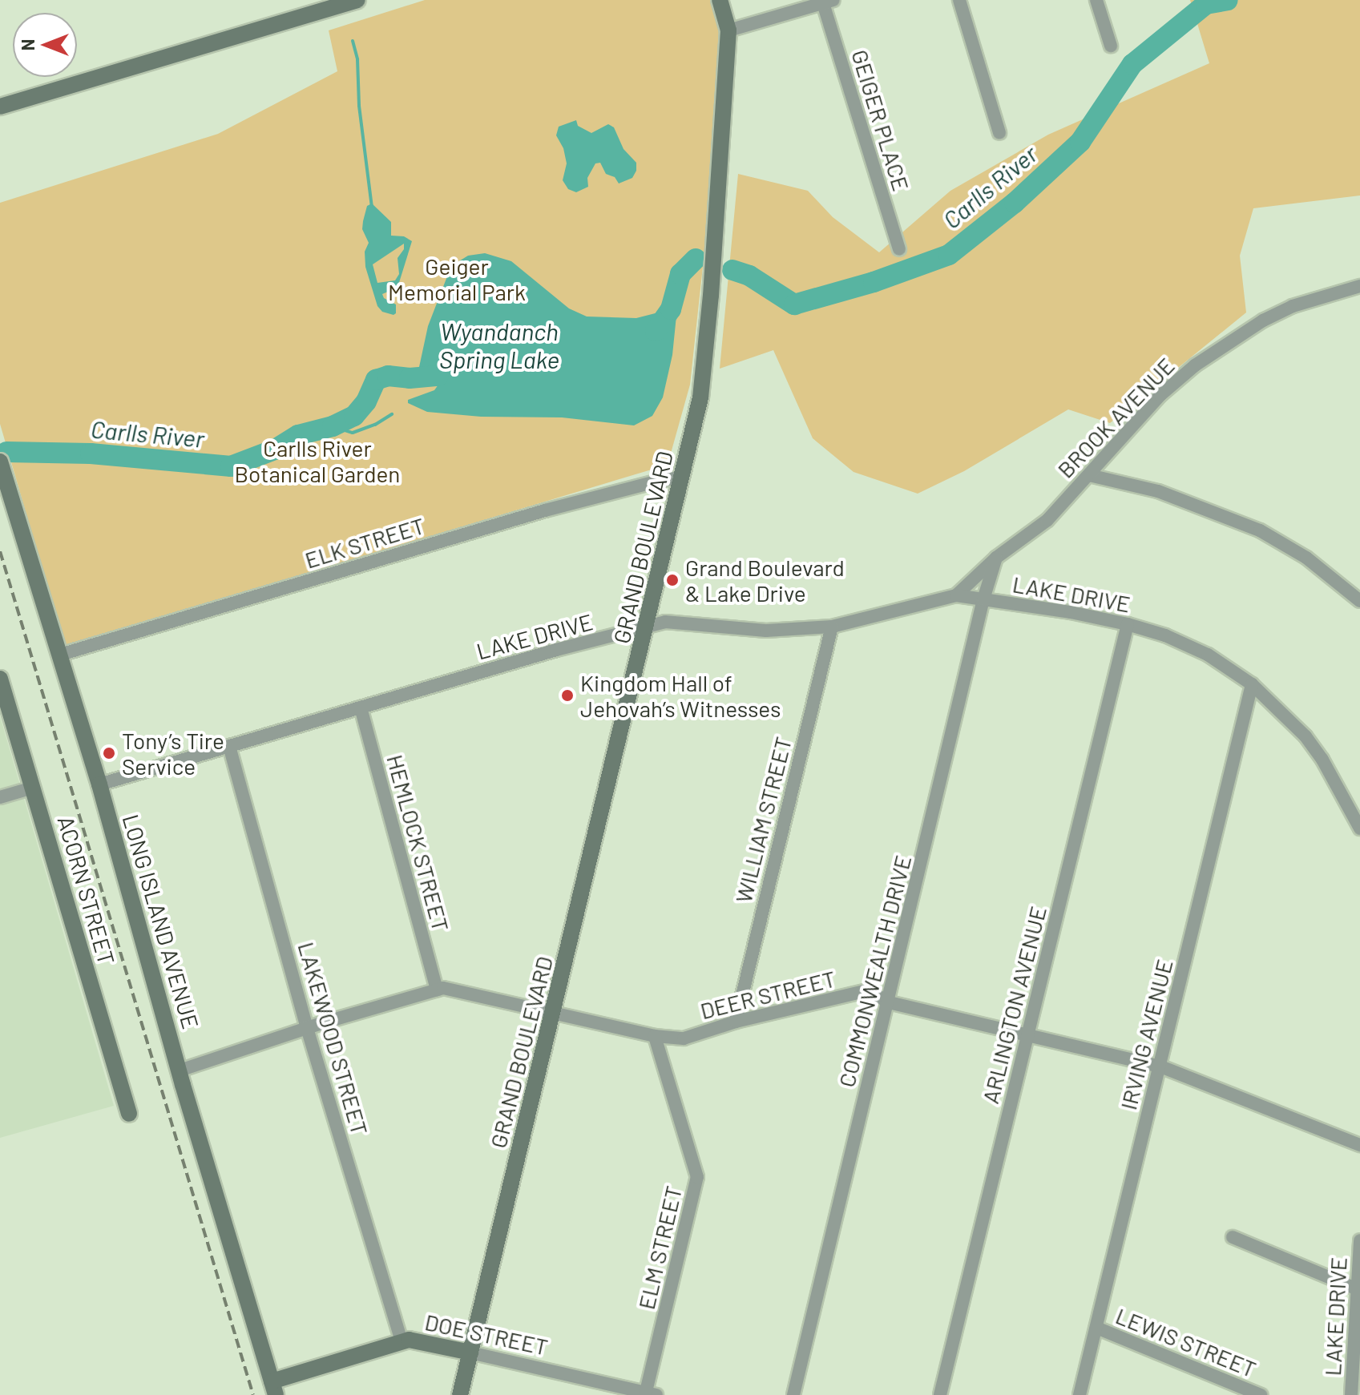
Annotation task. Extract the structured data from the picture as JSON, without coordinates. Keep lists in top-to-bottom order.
{
  "streets": {
    "street": [
      "GEIGER PLACE",
      "BROOK AVENUE",
      "ELK STREET",
      "GRAND BOULEVARD",
      "LAKE DRIVE",
      "WILLIAM STREET",
      "HEMLOCK STREET",
      "ACORN STREET",
      "LONG ISLAND AVENUE",
      "COMMONWEALTH DRIVE",
      "DEER STREET",
      "ARLINGTON AVENUE",
      "IRVING AVENUE",
      "LAKEWOOD STREET",
      "ELM STREET",
      "DOE STREET",
      "LEWIS STREET"
    ]
  },
  "crossings": [
    ["BROOK AVENUE", "LAKE DRIVE"],
    ["BROOK AVENUE", "COMMONWEALTH DRIVE"],
    ["ELK STREET", "GRAND BOULEVARD"],
    ["ELK STREET", "LONG ISLAND AVENUE"],
    ["GRAND BOULEVARD", "LAKE DRIVE"],
    ["GRAND BOULEVARD", "DEER STREET"],
    ["GRAND BOULEVARD", "DOE STREET"],
    ["LAKE DRIVE", "WILLIAM STREET"],
    ["LAKE DRIVE", "HEMLOCK STREET"],
    ["LAKE DRIVE", "LONG ISLAND AVENUE"],
    ["LAKE DRIVE", "COMMONWEALTH DRIVE"],
    ["LAKE DRIVE", "ARLINGTON AVENUE"],
    ["LAKE DRIVE", "IRVING AVENUE"],
    ["LAKE DRIVE", "LAKEWOOD STREET"],
    ["WILLIAM STREET", "DEER STREET"],
    ["HEMLOCK STREET", "DEER STREET"],
    ["LONG ISLAND AVENUE", "DEER STREET"],
    ["LONG ISLAND AVENUE", "DOE STREET"],
    ["COMMONWEALTH DRIVE", "DEER STREET"],
    ["DEER STREET", "ARLINGTON AVENUE"],
    ["DEER STREET", "IRVING AVENUE"],
    ["DEER STREET", "LAKEWOOD STREET"],
    ["DEER STREET", "ELM STREET"],
    ["IRVING AVENUE", "LEWIS STREET"],
    ["LAKEWOOD STREET", "DOE STREET"],
    ["ELM STREET", "DOE STREET"]
  ],
  "water": ["Carlls River", "Wyandanch Spring Lake"],
  "parks": ["Geiger Memorial Park", "Carlls River Botanical Garden"],
  "places": ["Grand Boulevard & Lake Drive", "Kingdom Hall of Jehovah’s Witnesses", "Tony’s Tire Service"],
  "north": "left"
}
